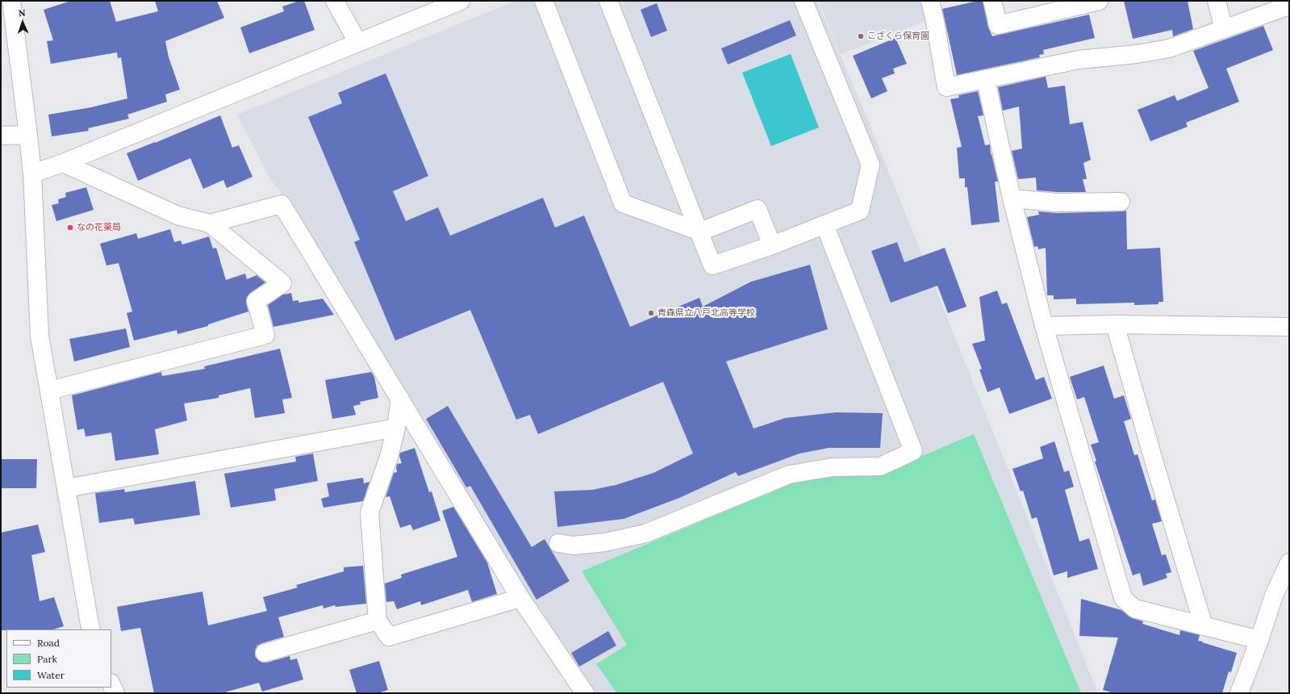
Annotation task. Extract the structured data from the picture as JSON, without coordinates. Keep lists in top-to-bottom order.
{
  "places": ["こざくら保育園", "なの花薬局", "青森県立八戸北高等学校"],
  "legend": ["Road", "Park", "Water"],
  "north": "top"
}
